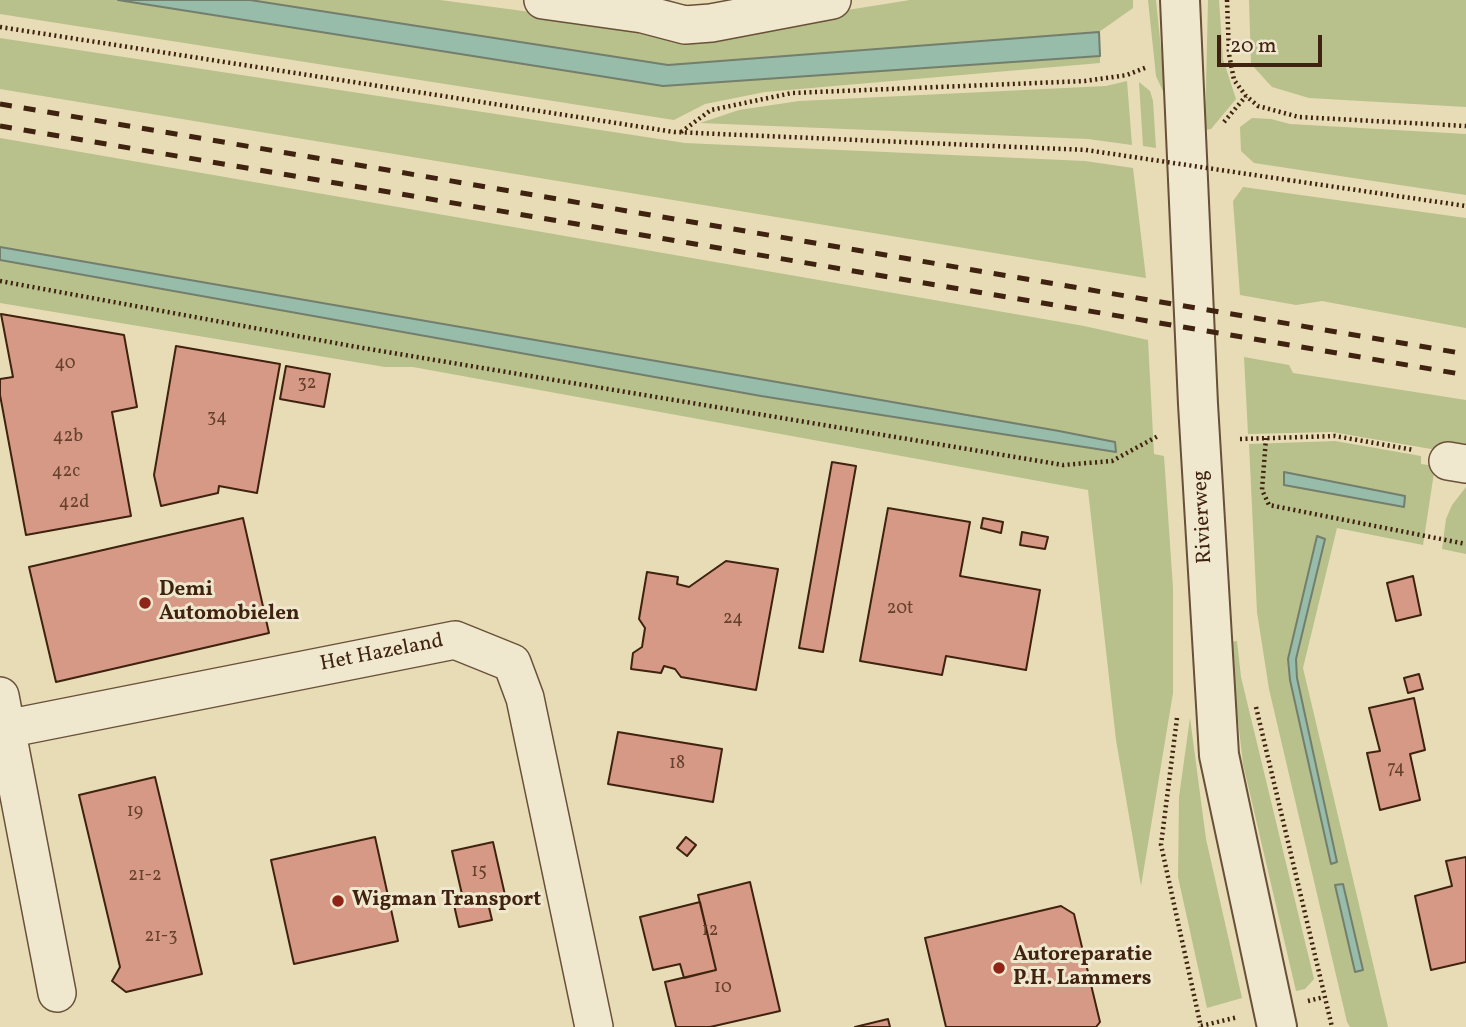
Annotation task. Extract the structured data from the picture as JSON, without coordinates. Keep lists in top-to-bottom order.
{
  "streets": {
    "street": ["Rivierweg", "Het Hazeland"]
  },
  "places": ["Demi Automobielen", "Wigman Transport", "Autoreparatie P.H. Lammers"],
  "house_numbers": [
    "40",
    "32",
    "34",
    "42b",
    "42c",
    "42d",
    "20t",
    "24",
    "18",
    "74",
    "19",
    "15",
    "21-2",
    "12",
    "21-3",
    "10"
  ],
  "scale_bar": "20 m"
}
